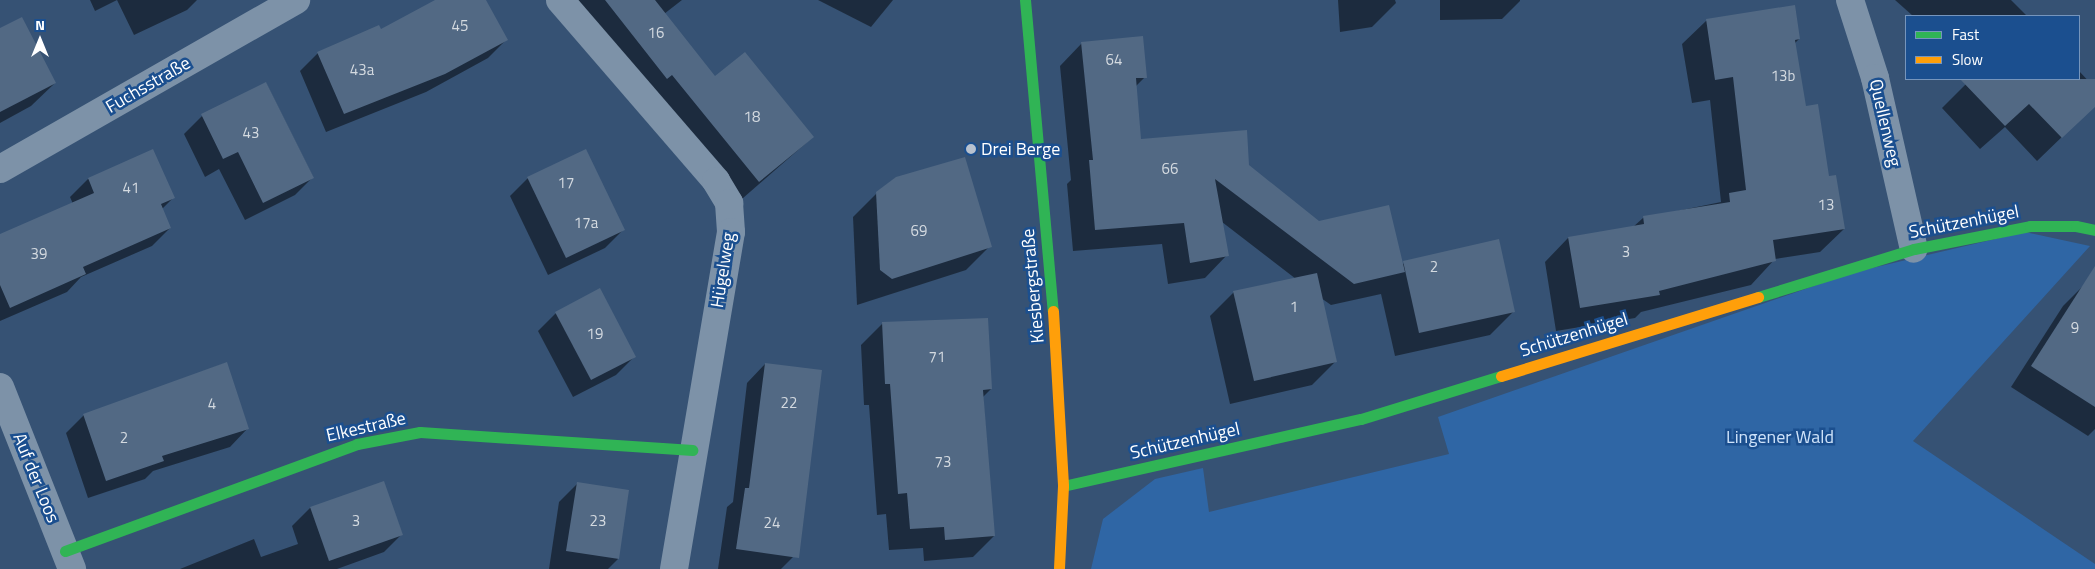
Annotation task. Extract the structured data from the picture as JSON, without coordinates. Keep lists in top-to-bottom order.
{
  "streets": {
    "street": [
      "Fuchsstraße",
      "Quellenweg",
      "Schützenhügel",
      "Hügelweg",
      "Kiesbergstraße",
      "Elkestraße",
      "Auf der Loos"
    ]
  },
  "crossings": [
    ["Quellenweg", "Schützenhügel"],
    ["Schützenhügel", "Kiesbergstraße"],
    ["Hügelweg", "Elkestraße"],
    ["Elkestraße", "Auf der Loos"]
  ],
  "parks": ["Lingener Wald"],
  "places": ["Drei Berge"],
  "house_numbers": [
    "45",
    "16",
    "64",
    "43a",
    "13b",
    "18",
    "43",
    "66",
    "17",
    "41",
    "13",
    "17a",
    "69",
    "3",
    "39",
    "2",
    "1",
    "9",
    "19",
    "71",
    "22",
    "4",
    "2",
    "73",
    "3",
    "23",
    "24"
  ],
  "legend": ["Fast", "Slow"],
  "north": "top"
}
